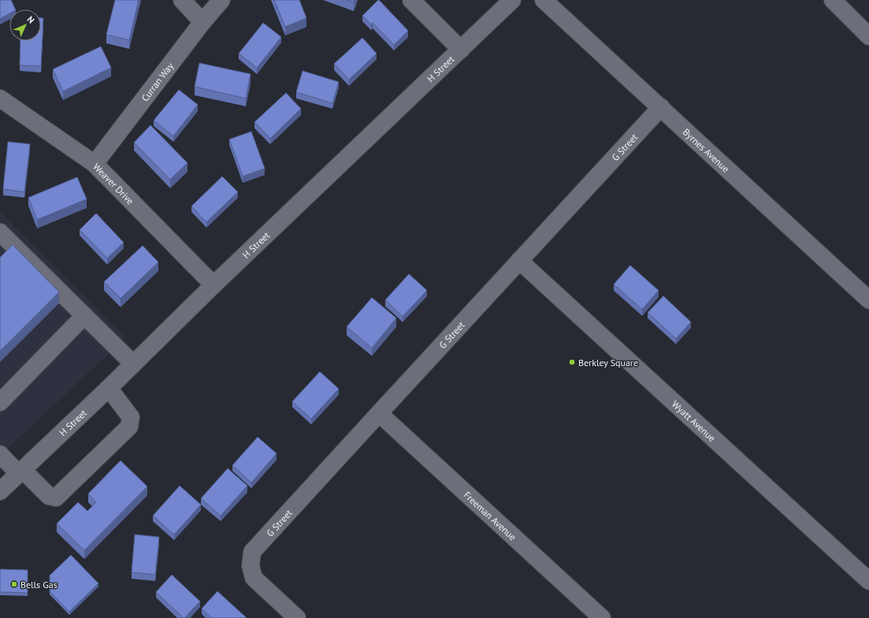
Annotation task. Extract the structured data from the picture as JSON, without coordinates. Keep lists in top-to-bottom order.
{
  "streets": {
    "street": [
      "H Street",
      "Curran Way",
      "G Street",
      "Byrnes Avenue",
      "Weaver Drive",
      "Wyatt Avenue",
      "Freeman Avenue"
    ]
  },
  "crossings": [
    ["H Street", "Weaver Drive"],
    ["Curran Way", "Weaver Drive"],
    ["G Street", "Byrnes Avenue"],
    ["G Street", "Wyatt Avenue"],
    ["G Street", "Freeman Avenue"]
  ],
  "places": ["Berkley Square", "Bells Gas"],
  "north": "top right"
}
